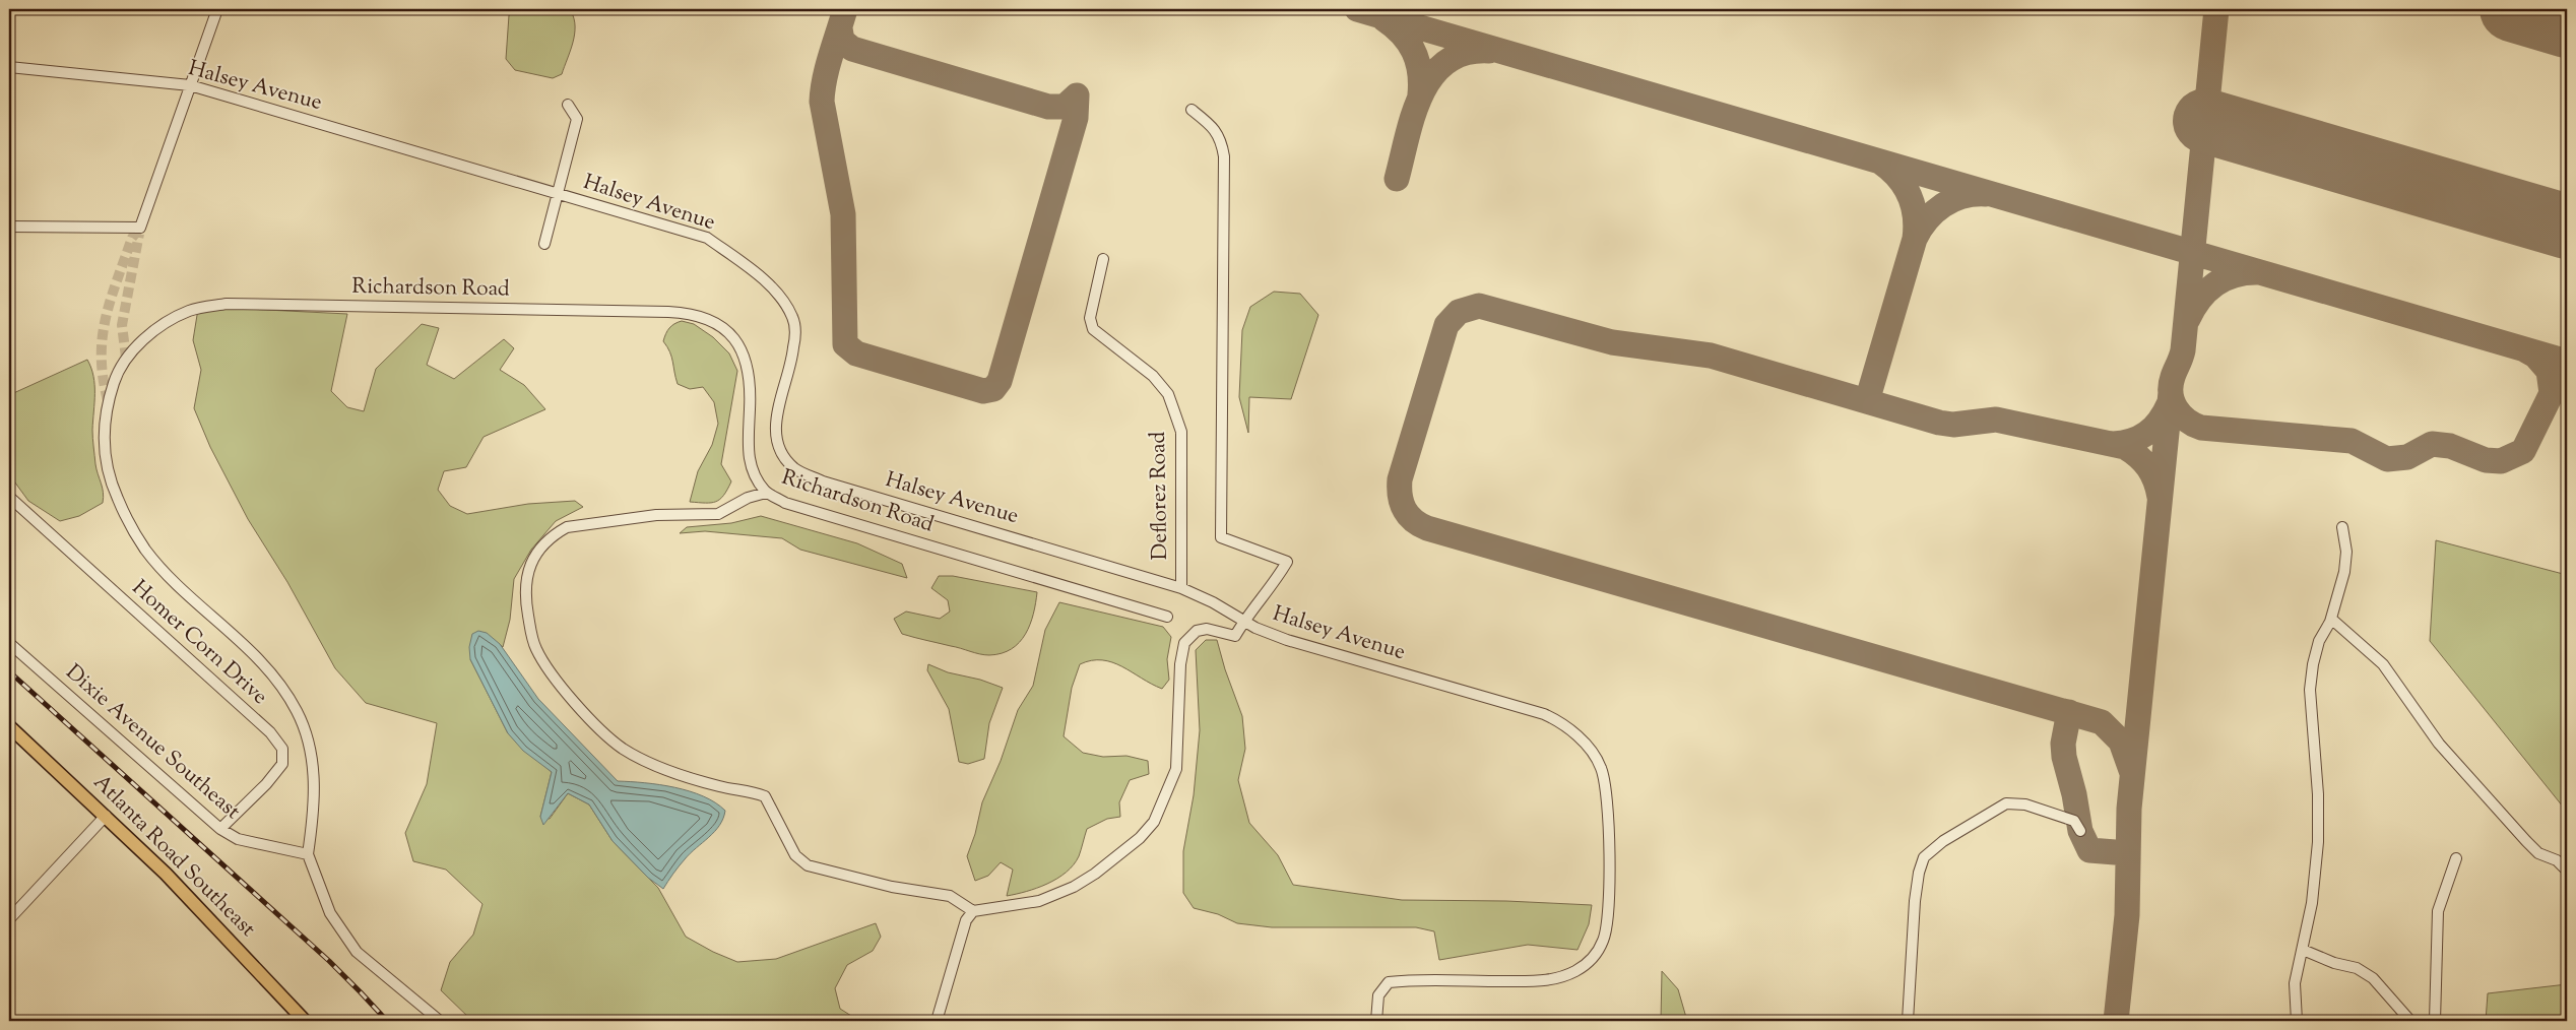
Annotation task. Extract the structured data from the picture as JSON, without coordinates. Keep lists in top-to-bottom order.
{
  "streets": {
    "main road": ["Atlanta Road Southeast"],
    "street": [
      "Halsey Avenue",
      "Richardson Road",
      "Deflorez Road",
      "Homer Corn Drive",
      "Dixie Avenue Southeast"
    ]
  },
  "crossings": [
    ["Halsey Avenue", "Deflorez Road"],
    ["Richardson Road", "Dixie Avenue Southeast"],
    ["Homer Corn Drive", "Dixie Avenue Southeast"]
  ]
}
